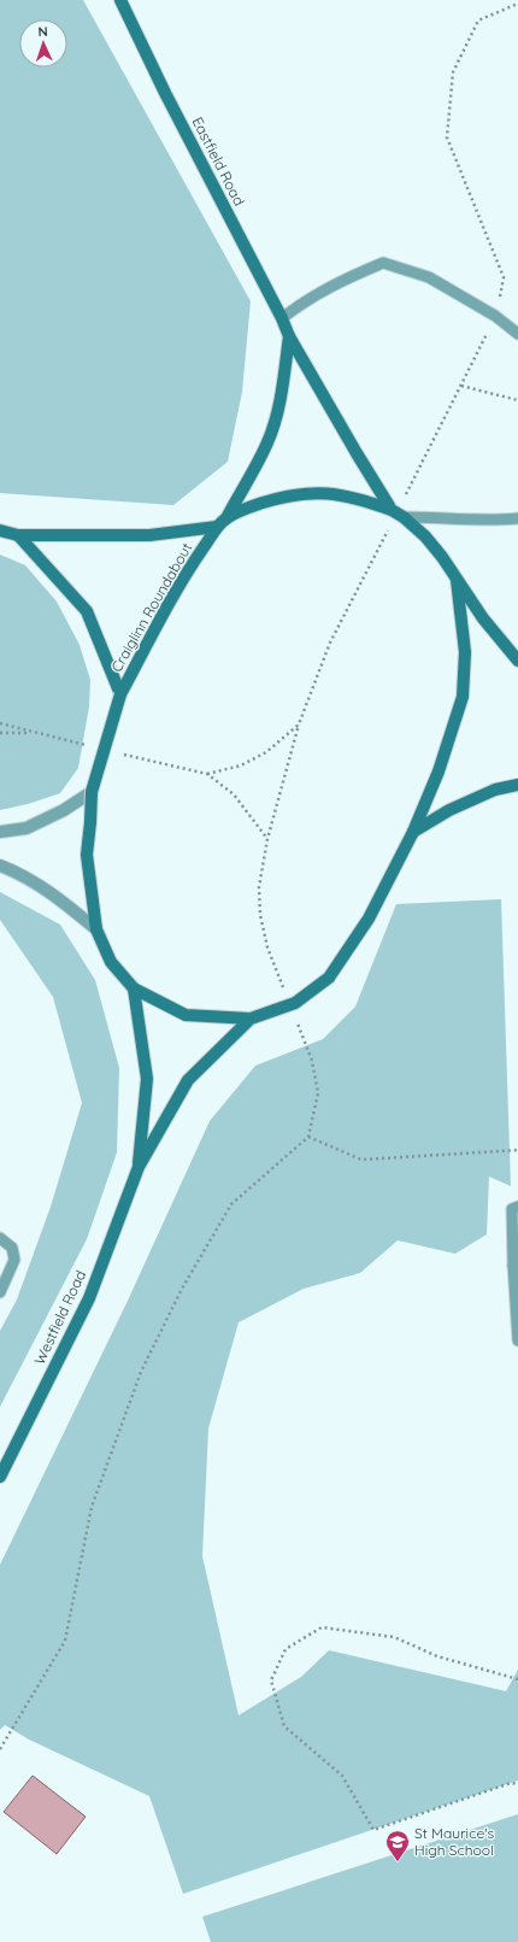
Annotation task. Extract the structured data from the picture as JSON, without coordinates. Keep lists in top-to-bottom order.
{
  "streets": {
    "main road": ["Eastfield Road", "Craiglinn Roundabout", "Westfield Road"]
  },
  "crossings": [
    ["Eastfield Road", "Craiglinn Roundabout"],
    ["Craiglinn Roundabout", "Westfield Road"]
  ],
  "places": {
    "school or university": ["St Maurice's High School"]
  },
  "north": "top"
}
